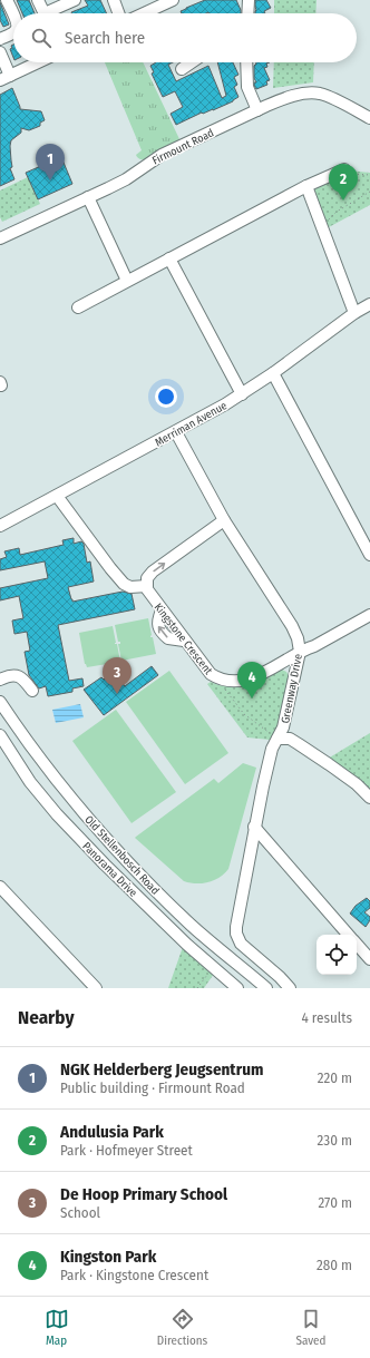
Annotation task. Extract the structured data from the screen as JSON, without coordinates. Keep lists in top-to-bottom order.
{
  "streets": {
    "street": [
      "Firmount Road",
      "Merriman Avenue",
      "Kingstone Crescent",
      "Greenway Drive",
      "Old Stellenbosch Road",
      "Panorama Drive"
    ]
  },
  "crossings": [
    ["Merriman Avenue", "Greenway Drive"],
    ["Kingstone Crescent", "Greenway Drive"]
  ],
  "one_way": ["Kingstone Crescent"],
  "page": {
    "search": "Search here",
    "pins": [
      "1",
      "2",
      "3",
      "4"
    ],
    "heading": ["Nearby", "4 results"],
    "list": [
      {
        "mark": "1",
        "name": "NGK Helderberg Jeugsentrum",
        "note": "Public building · Firmount Road",
        "value": "220 m"
      },
      {
        "mark": "2",
        "name": "Andulusia Park",
        "note": "Park · Hofmeyer Street",
        "value": "230 m"
      },
      {
        "mark": "3",
        "name": "De Hoop Primary School",
        "note": "School",
        "value": "270 m"
      },
      {
        "mark": "4",
        "name": "Kingston Park",
        "note": "Park · Kingstone Crescent",
        "value": "280 m"
      }
    ],
    "nav": ["Map", "Directions", "Saved"]
  }
}
